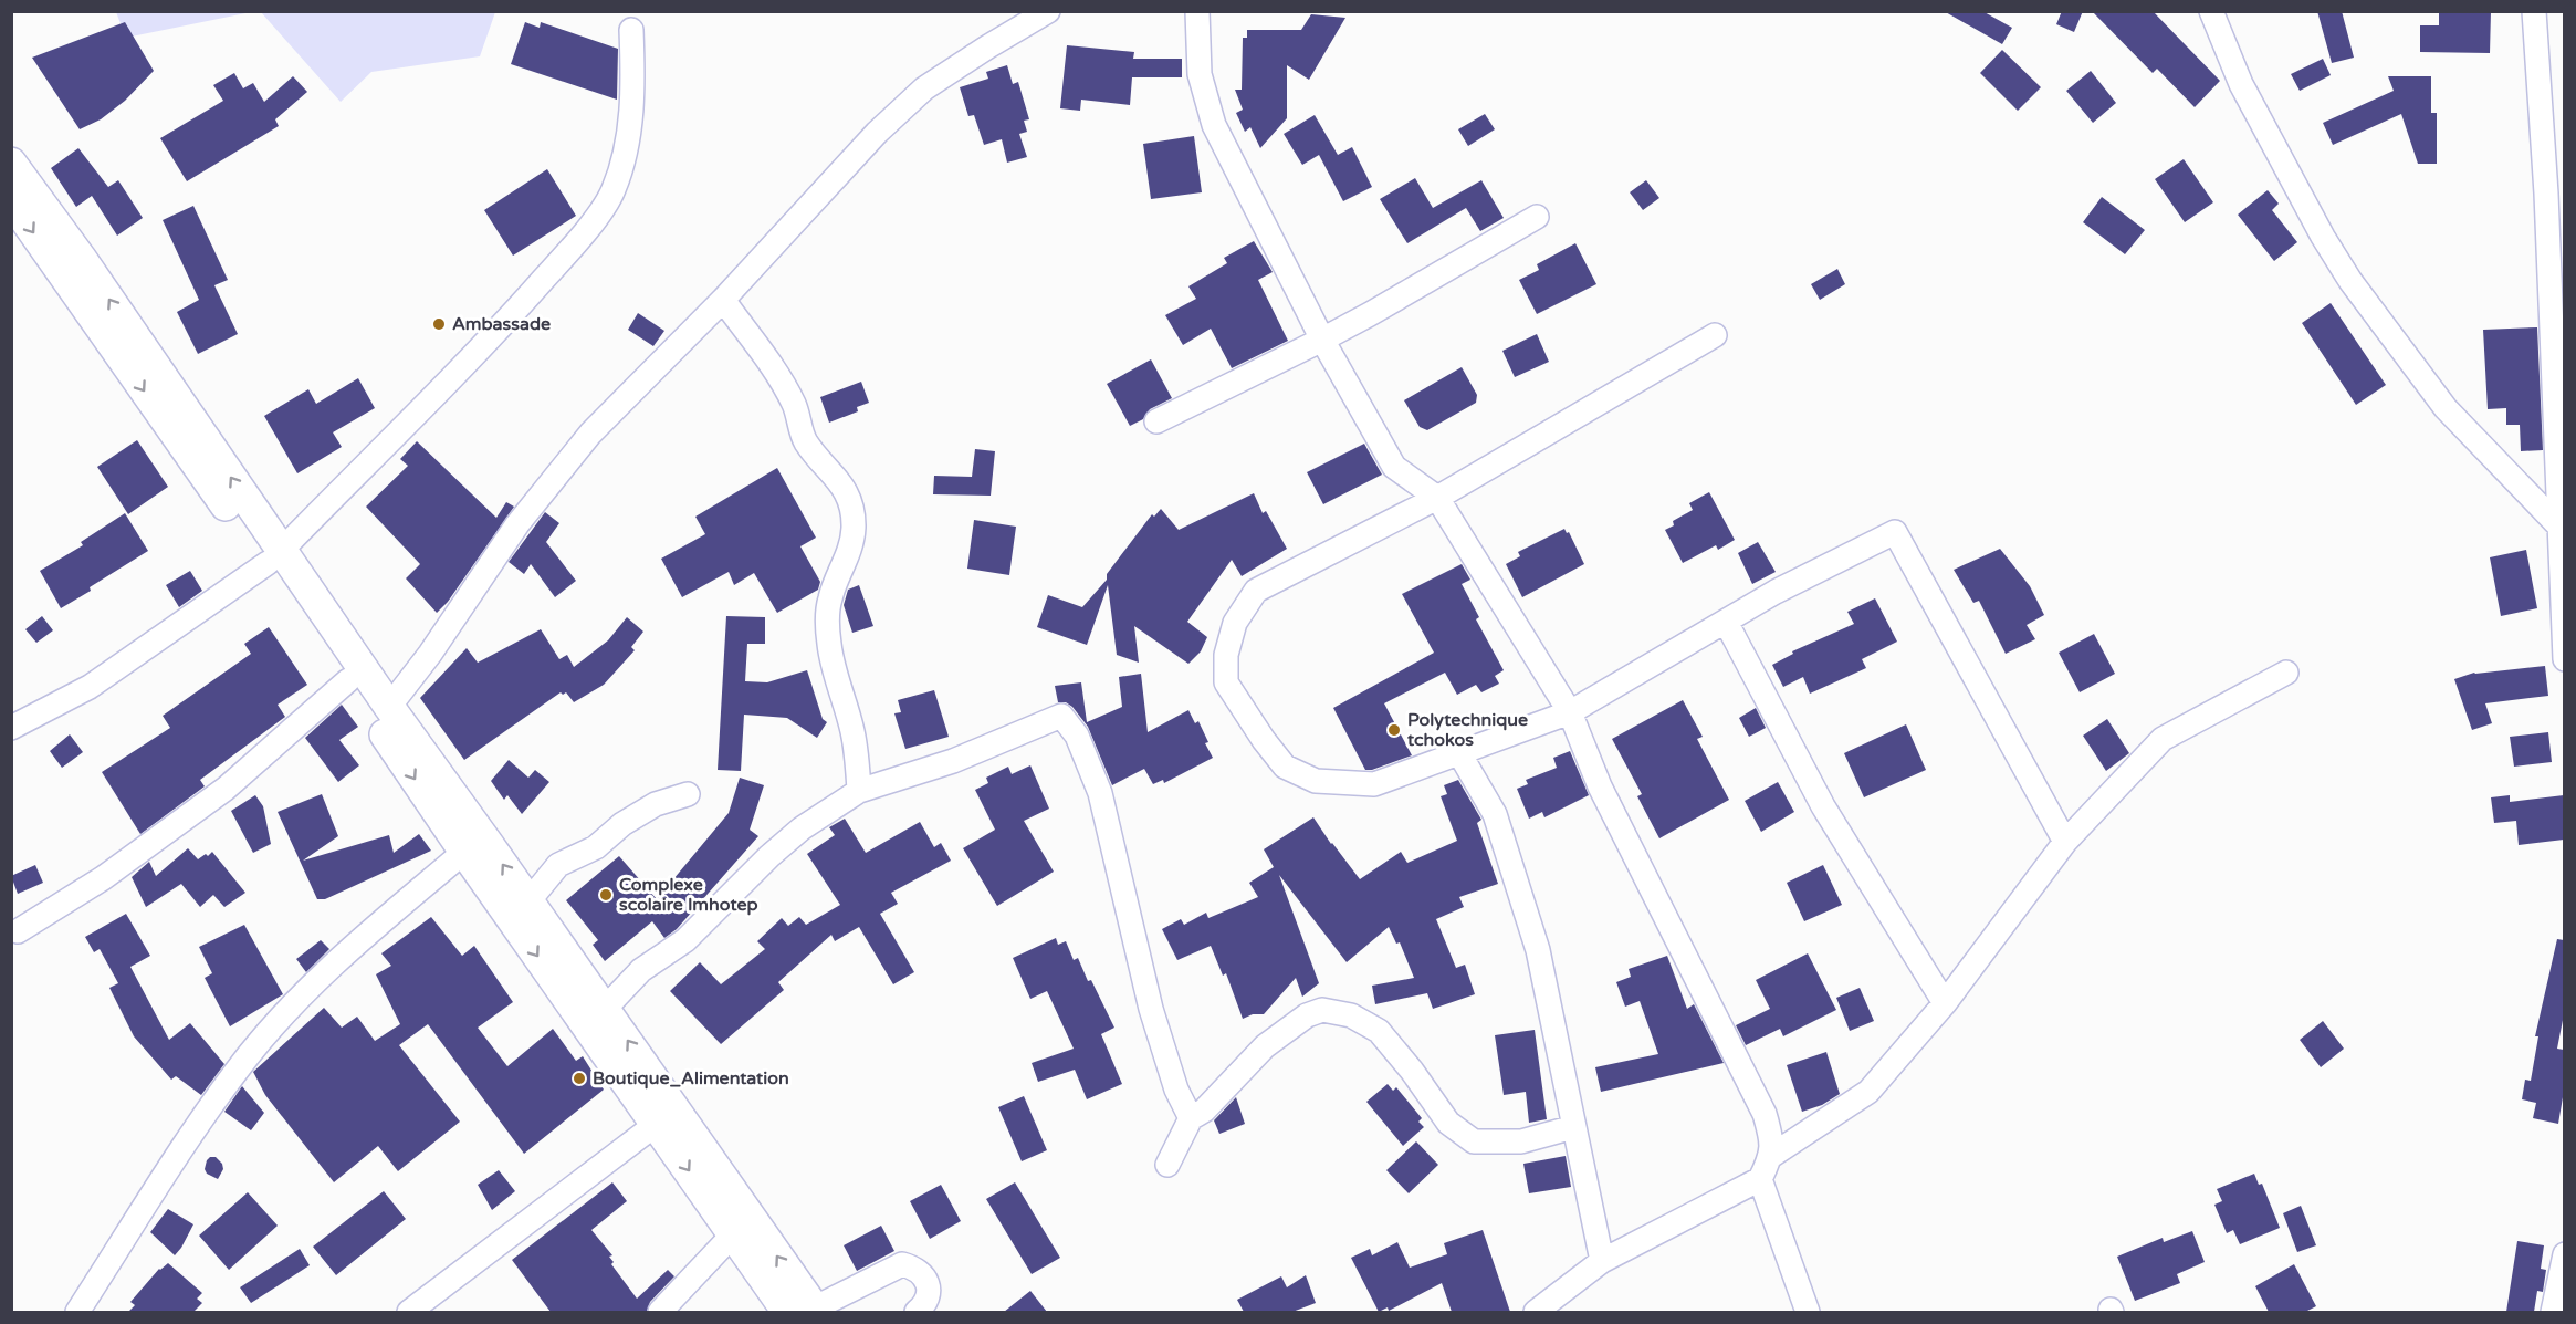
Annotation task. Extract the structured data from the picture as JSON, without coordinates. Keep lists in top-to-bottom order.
{
  "places": [
    "Ambassade",
    "Polytechnique tchokos",
    "Complexe scolaire Imhotep",
    "Boutique_Alimentation"
  ]
}
